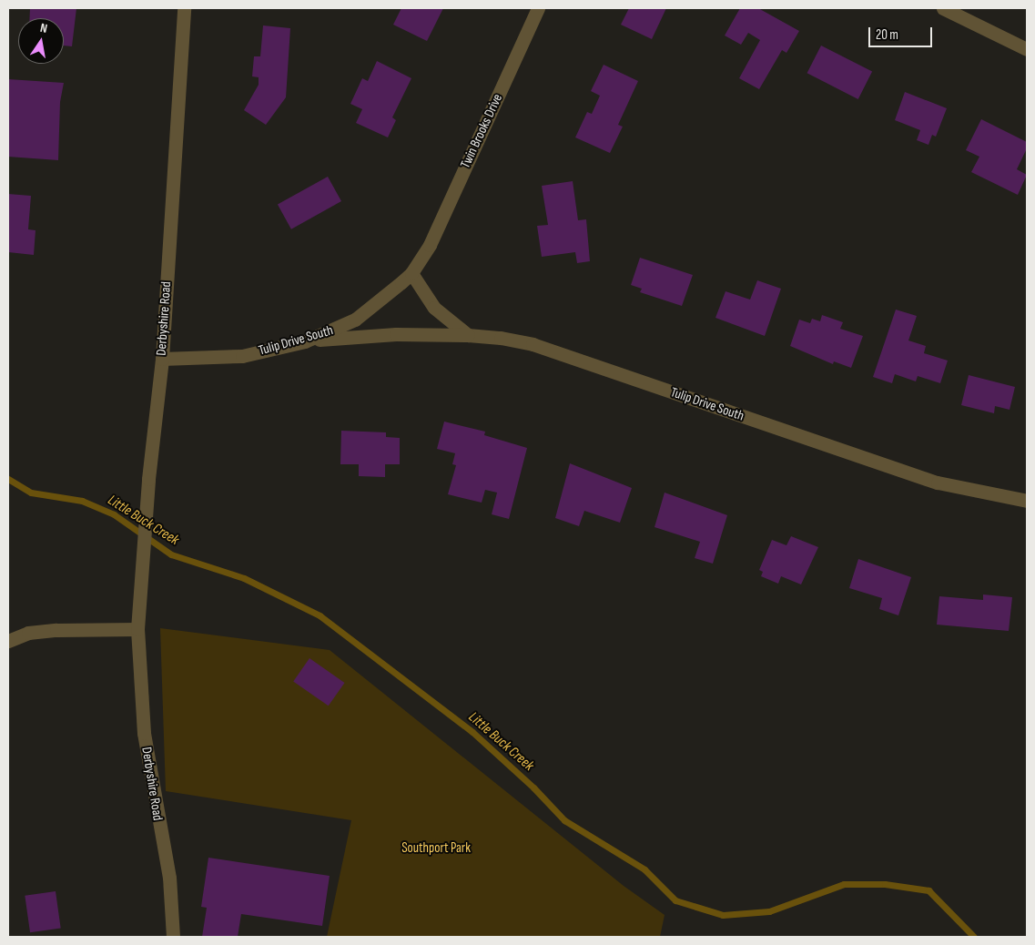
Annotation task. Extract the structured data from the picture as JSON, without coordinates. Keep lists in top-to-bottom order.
{
  "streets": {
    "street": ["Twin Brooks Drive", "Derbyshire Road", "Tulip Drive South"]
  },
  "crossings": [
    ["Twin Brooks Drive", "Tulip Drive South"],
    ["Derbyshire Road", "Tulip Drive South"]
  ],
  "water": ["Little Buck Creek"],
  "parks": ["Southport Park"],
  "scale_bar": "20 m",
  "north": "top"
}
